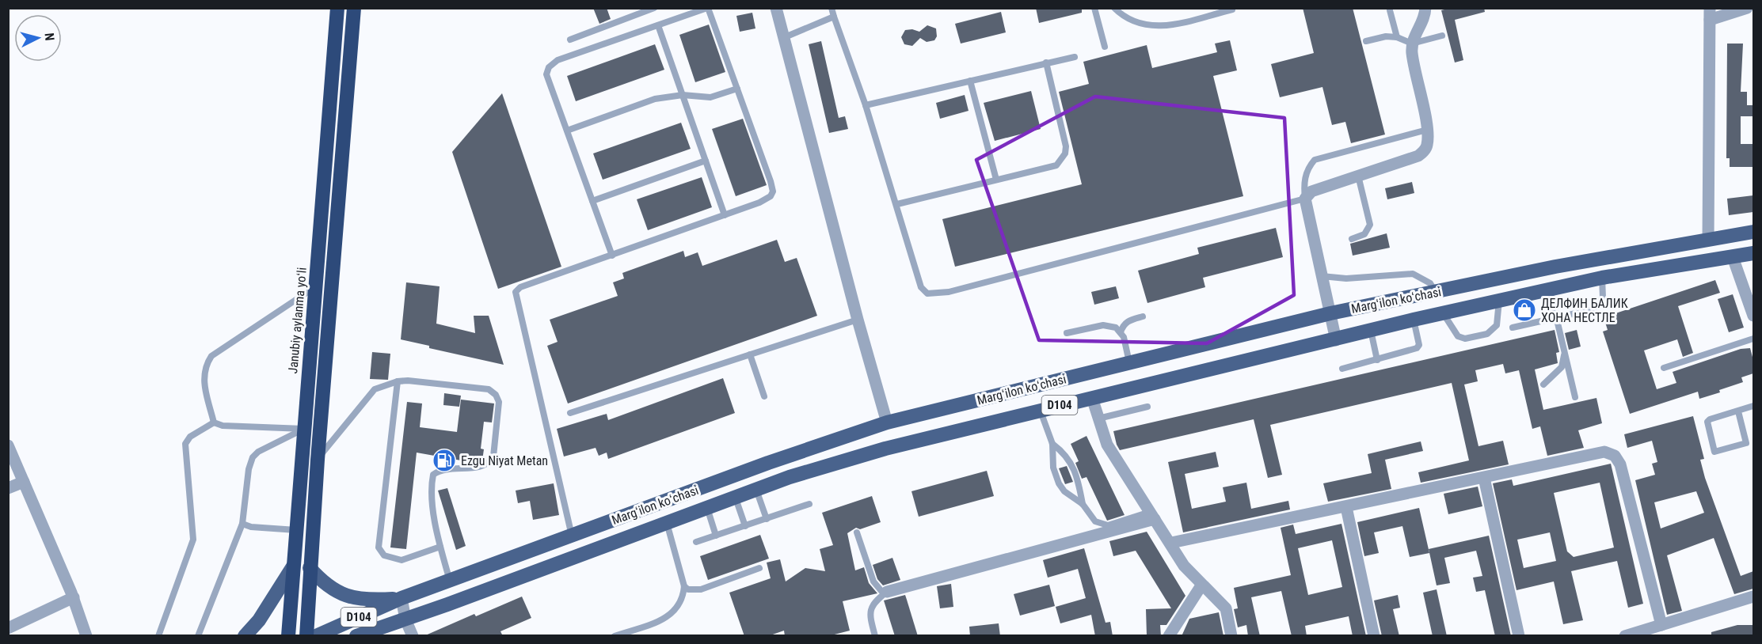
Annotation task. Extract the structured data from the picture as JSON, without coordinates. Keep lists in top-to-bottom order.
{
  "streets": {
    "highway": ["Janubiy aylanma yoʻli"],
    "main road": ["Margʻilon koʻchasi", "D104"]
  },
  "places": {
    "shop": ["ДЕЛФИН БАЛИК ХОНА НЕСТЛЕ"],
    "fuel station": ["Ezgu Niyat Metan"]
  },
  "north": "right"
}
